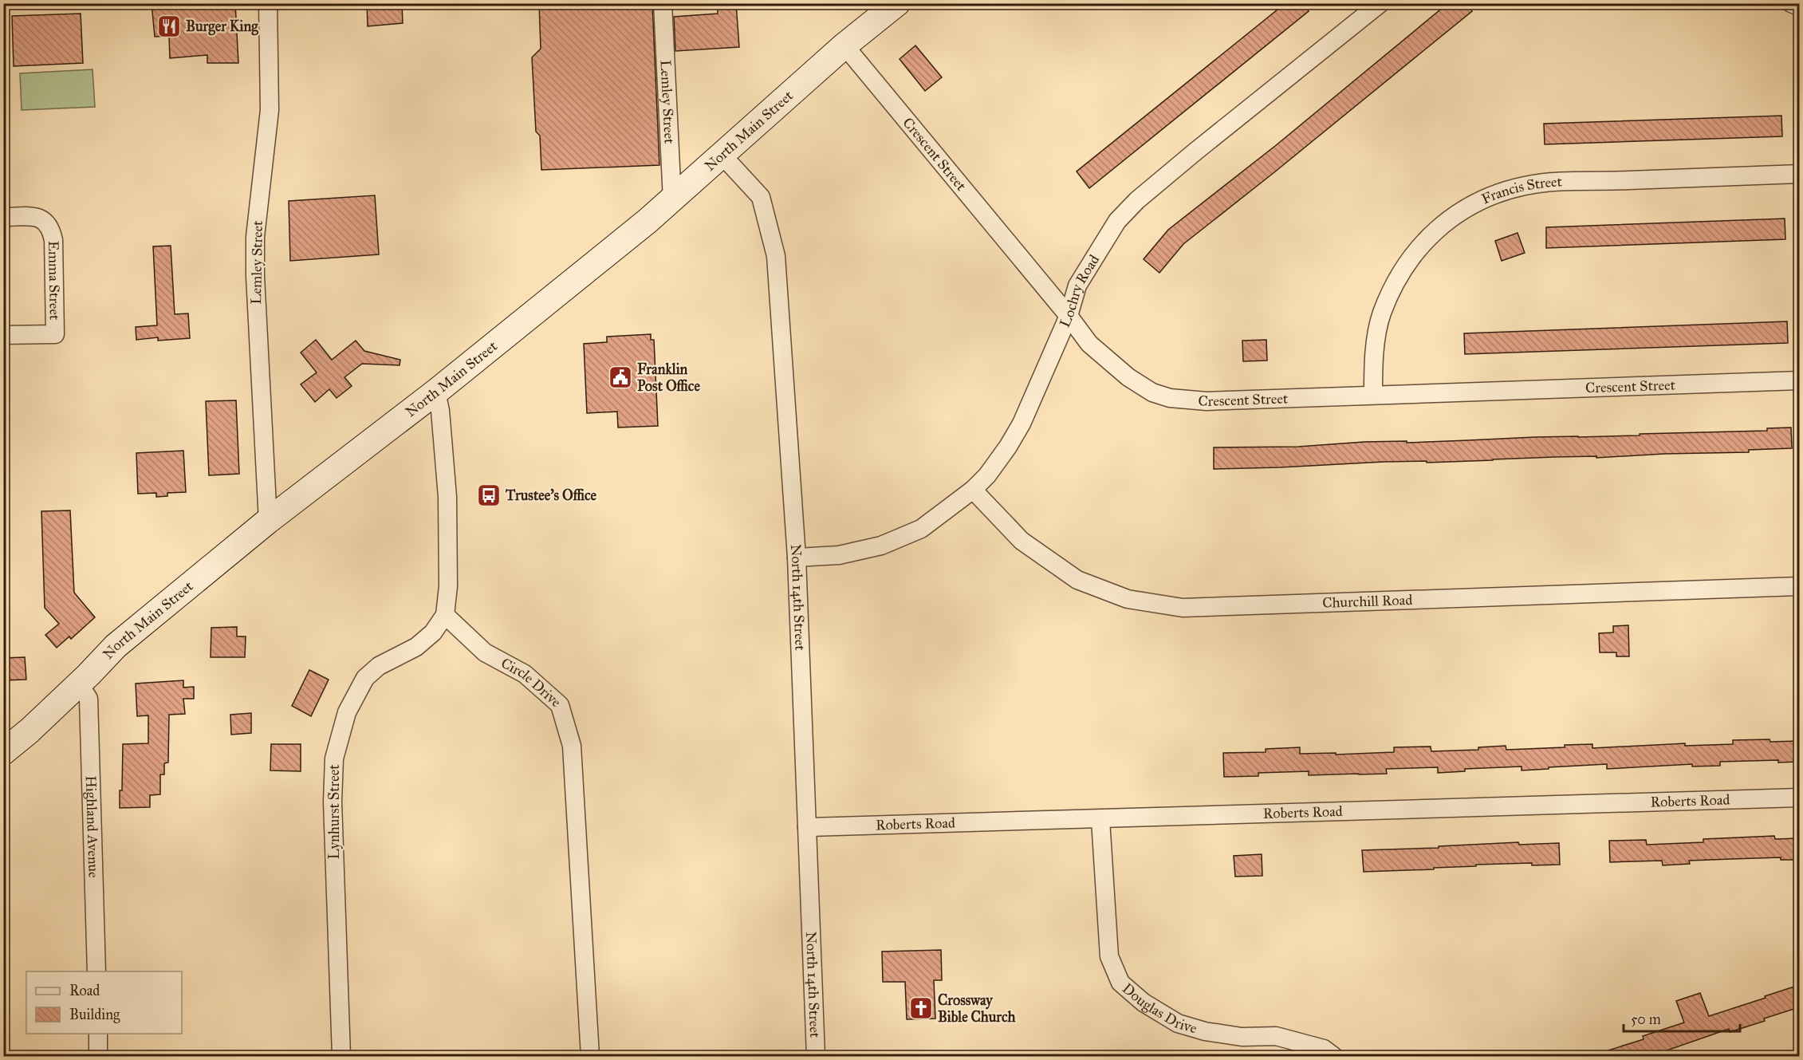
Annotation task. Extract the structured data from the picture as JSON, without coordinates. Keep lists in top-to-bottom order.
{
  "streets": {
    "street": [
      "Lemley Street",
      "North Main Street",
      "Crescent Street",
      "Francis Street",
      "Emma Street",
      "Lochry Road",
      "North 14th Street",
      "Churchill Road",
      "Circle Drive",
      "Roberts Road",
      "Lynhurst Street",
      "Highland Avenue",
      "Douglas Drive"
    ]
  },
  "crossings": [
    ["Lemley Street", "North Main Street"],
    ["North Main Street", "Crescent Street"],
    ["North Main Street", "North 14th Street"],
    ["North Main Street", "Highland Avenue"],
    ["Crescent Street", "Francis Street"],
    ["Crescent Street", "Lochry Road"],
    ["Lochry Road", "North 14th Street"],
    ["Lochry Road", "Churchill Road"],
    ["North 14th Street", "Roberts Road"],
    ["Circle Drive", "Lynhurst Street"],
    ["Roberts Road", "Douglas Drive"]
  ],
  "places": {
    "restaurant": ["Burger King"],
    "public building": ["Franklin Post Office"],
    "bus stop": ["Trustee's Office"],
    "church": ["Crossway Bible Church"]
  },
  "legend": ["Road", "Building"],
  "scale_bar": "50 m"
}
